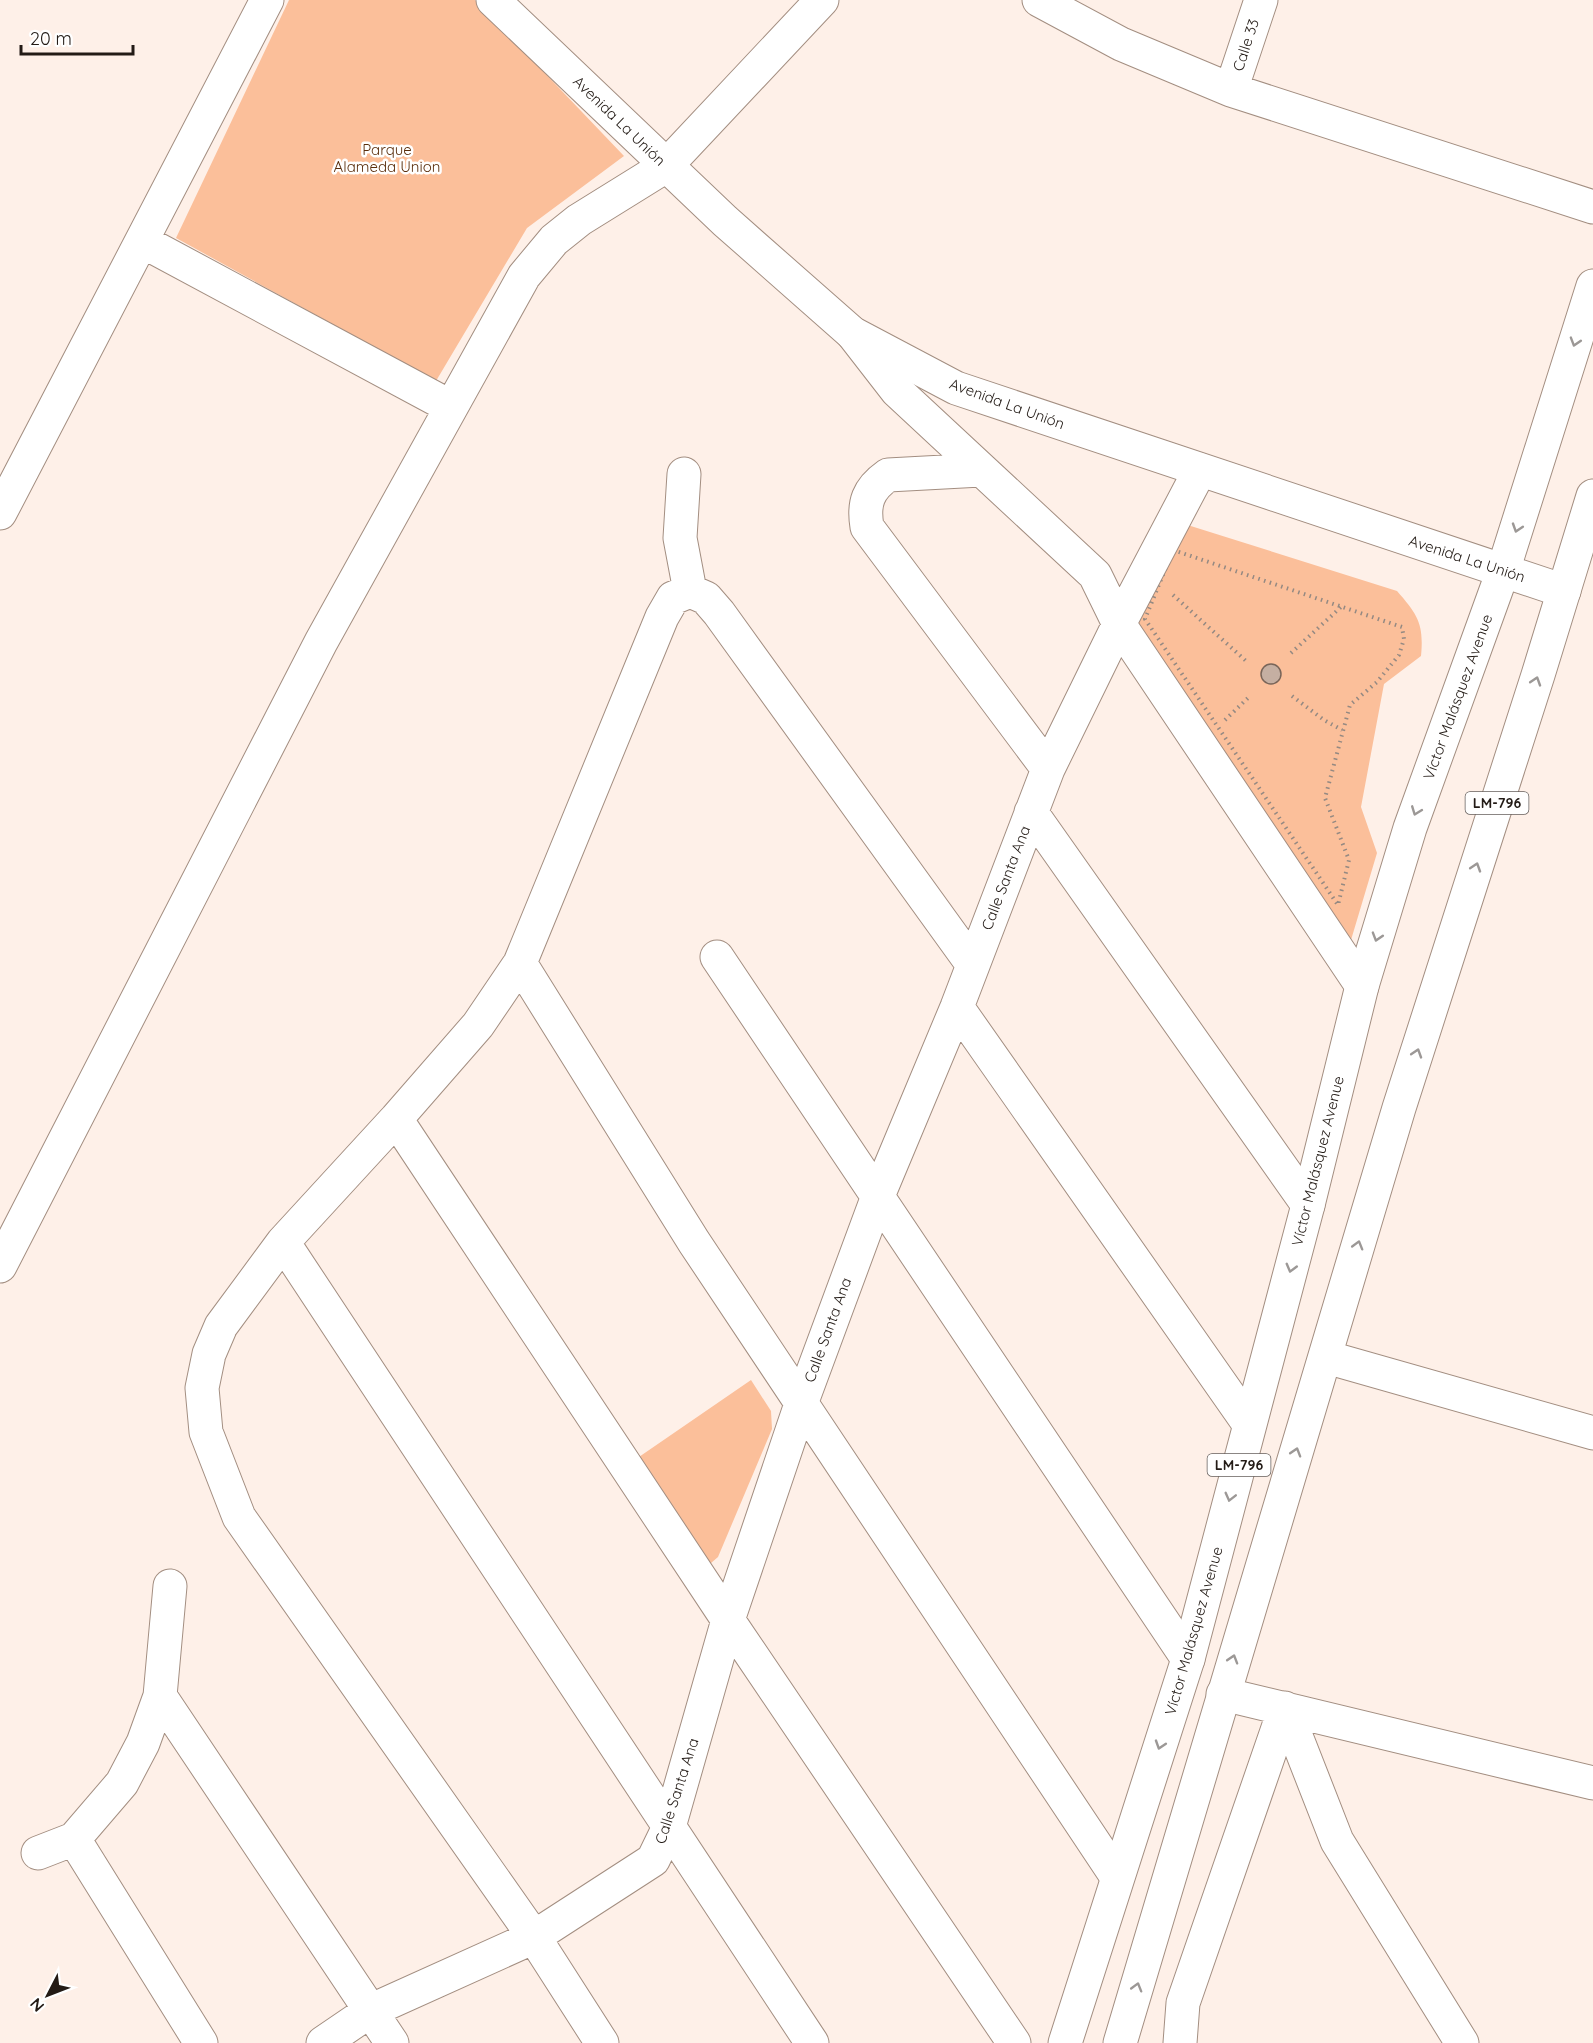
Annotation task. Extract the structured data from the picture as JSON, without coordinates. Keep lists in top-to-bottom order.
{
  "streets": {
    "street": [
      "Calle 33",
      "Avenida La Unión",
      "Víctor Malásquez Avenue",
      "LM-796",
      "Calle Santa Ana"
    ]
  },
  "crossings": [
    ["Avenida La Unión", "Víctor Malásquez Avenue"],
    ["Avenida La Unión", "LM-796"],
    ["Avenida La Unión", "Calle Santa Ana"]
  ],
  "parks": ["Parque Alameda Union"],
  "scale_bar": "20 m",
  "north": "bottom left"
}
